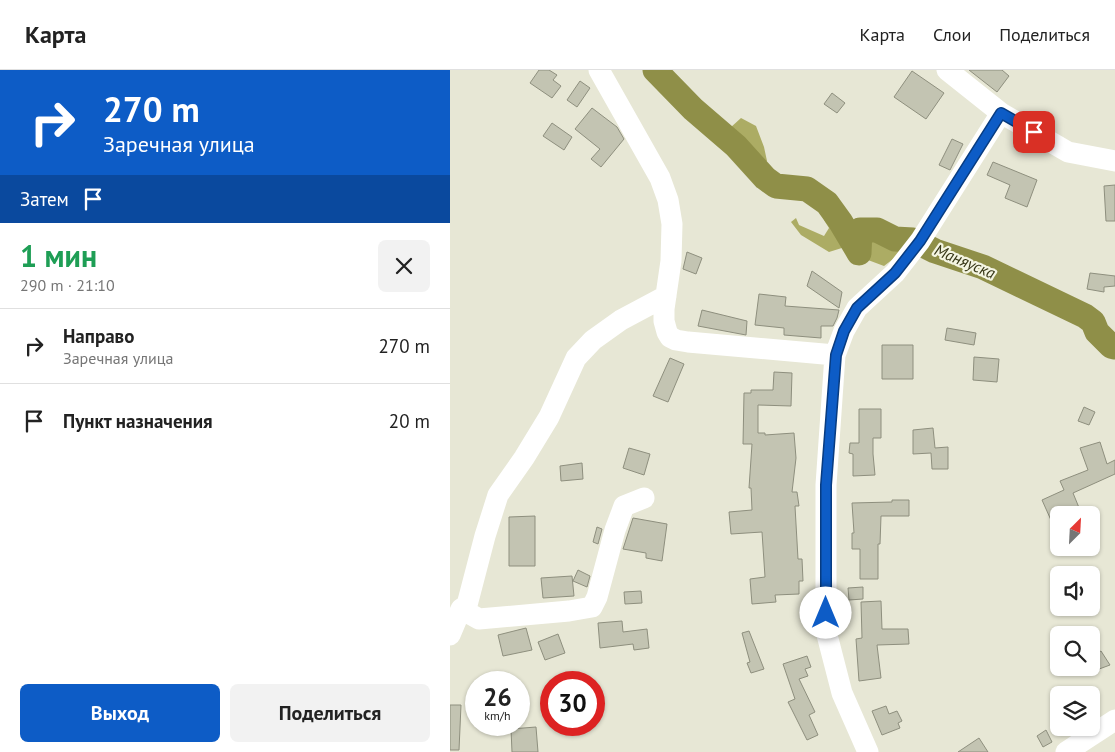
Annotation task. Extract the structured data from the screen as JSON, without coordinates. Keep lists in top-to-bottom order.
{
  "water": ["Маняуска"],
  "north": "top right",
  "page": {
    "header": "Карта",
    "nav": ["Карта", "Слои", "Поделиться"],
    "turn": ["270 m", "Заречная улица"],
    "then": "Затем",
    "heading": ["1 мин", "290 m · 21:10"],
    "list": [
      {
        "name": "Направо",
        "note": "Заречная улица",
        "value": "270 m"
      },
      {
        "name": "Пункт назначения",
        "value": "20 m"
      }
    ],
    "speed": "26 km/h",
    "limit": "30",
    "buttons": ["Выход", "Поделиться"]
  }
}
